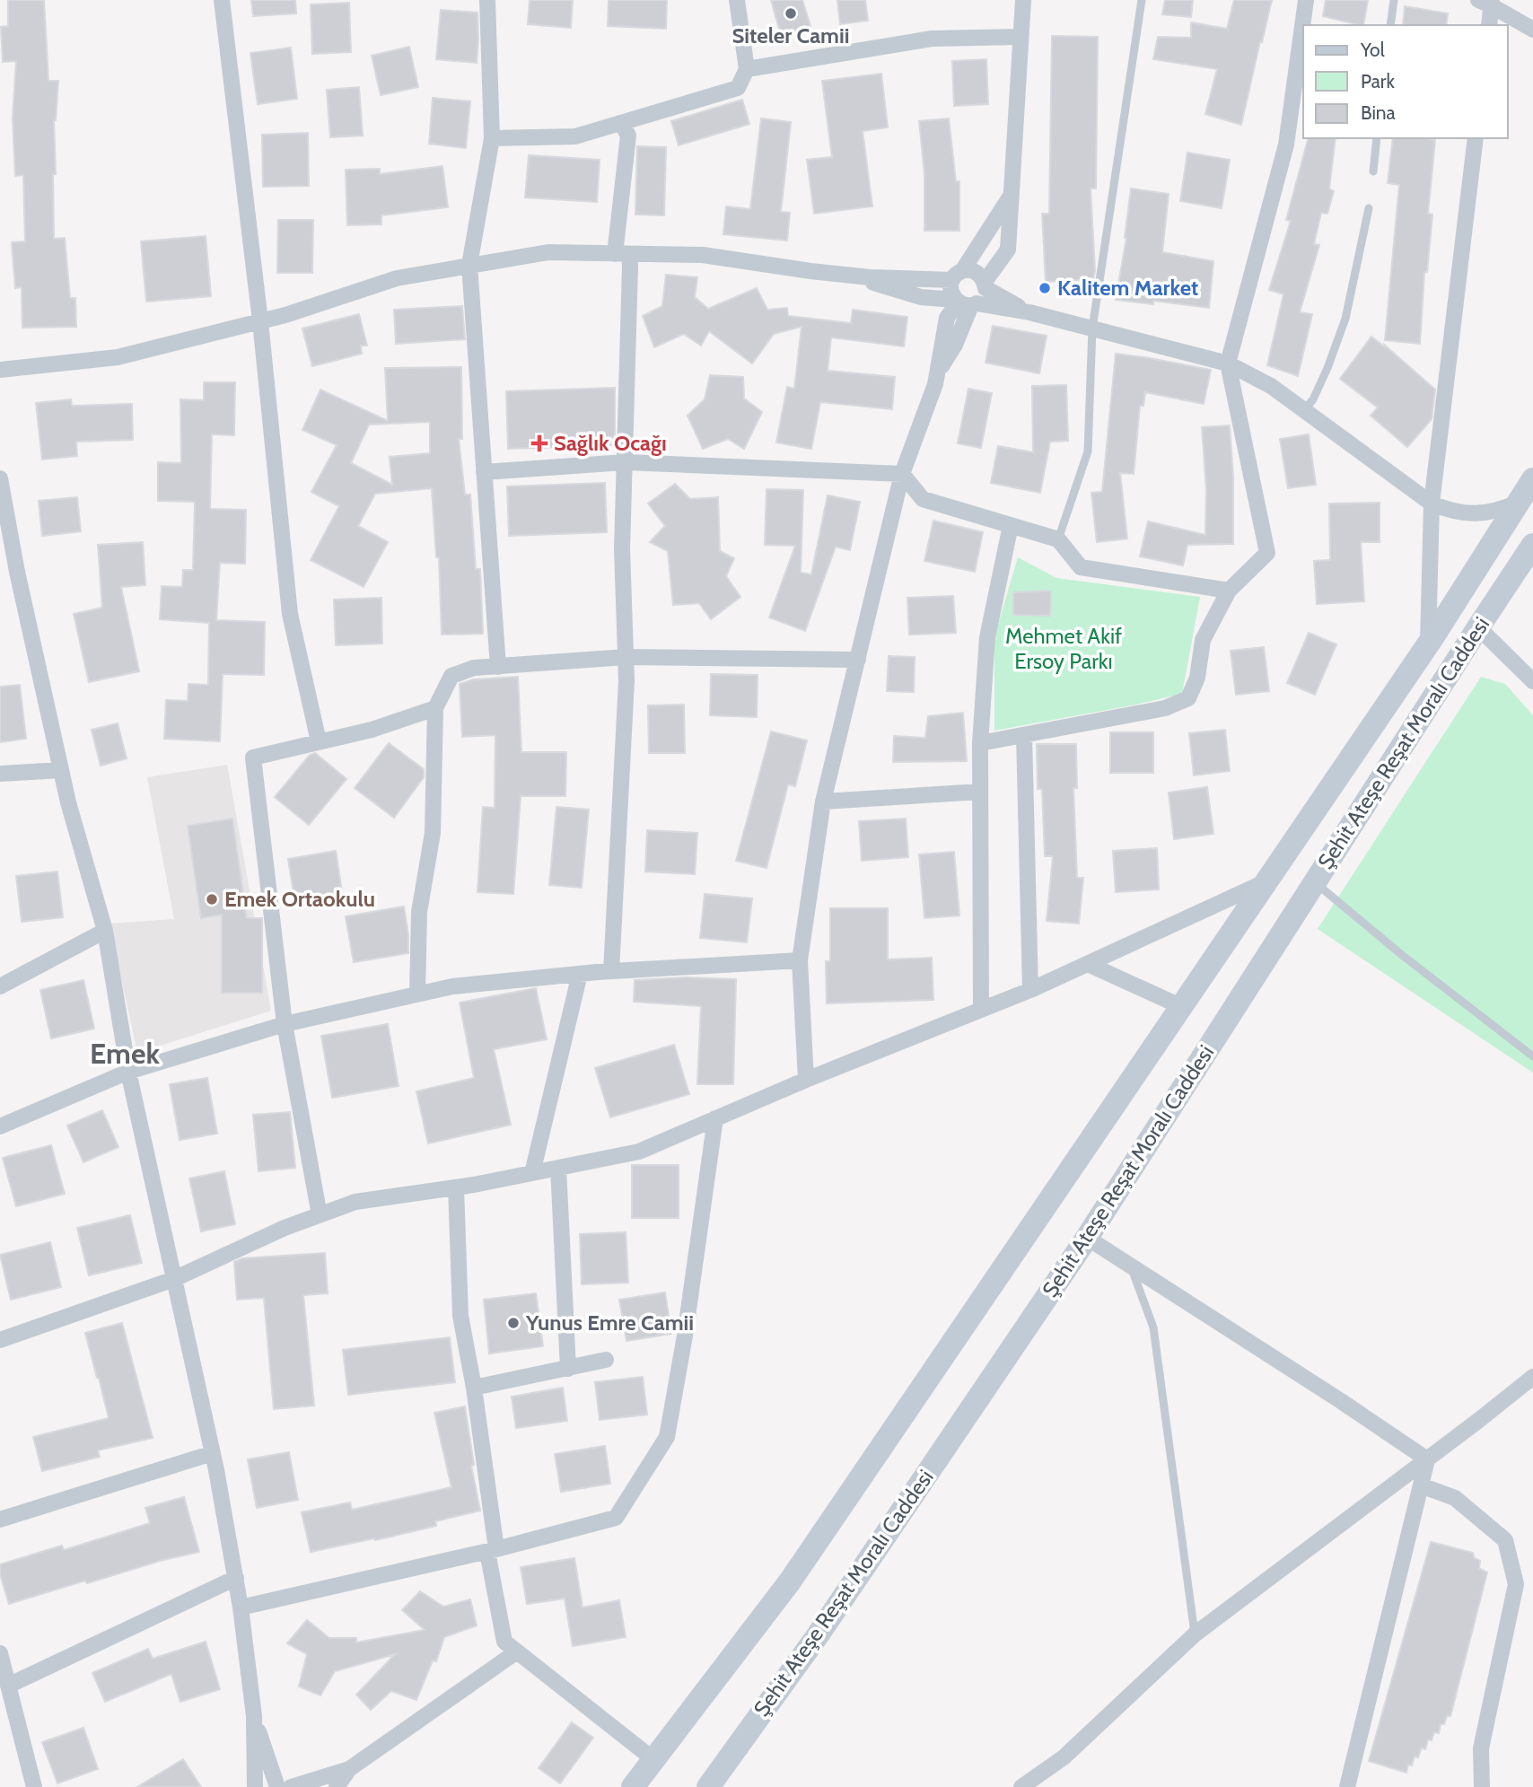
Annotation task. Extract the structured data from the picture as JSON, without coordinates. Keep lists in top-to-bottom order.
{
  "streets": {
    "main road": ["Şehit Ateşe Reşat Moralı Caddesi"]
  },
  "districts": ["Emek"],
  "parks": ["Mehmet Akif Ersoy Parkı"],
  "places": {
    "other": [
      "Siteler Camii",
      "Kalitem Market",
      "Emek Ortaokulu",
      "Yunus Emre Camii"
    ],
    "health": ["Sağlık Ocağı"]
  },
  "legend": ["Yol", "Park", "Bina"]
}
